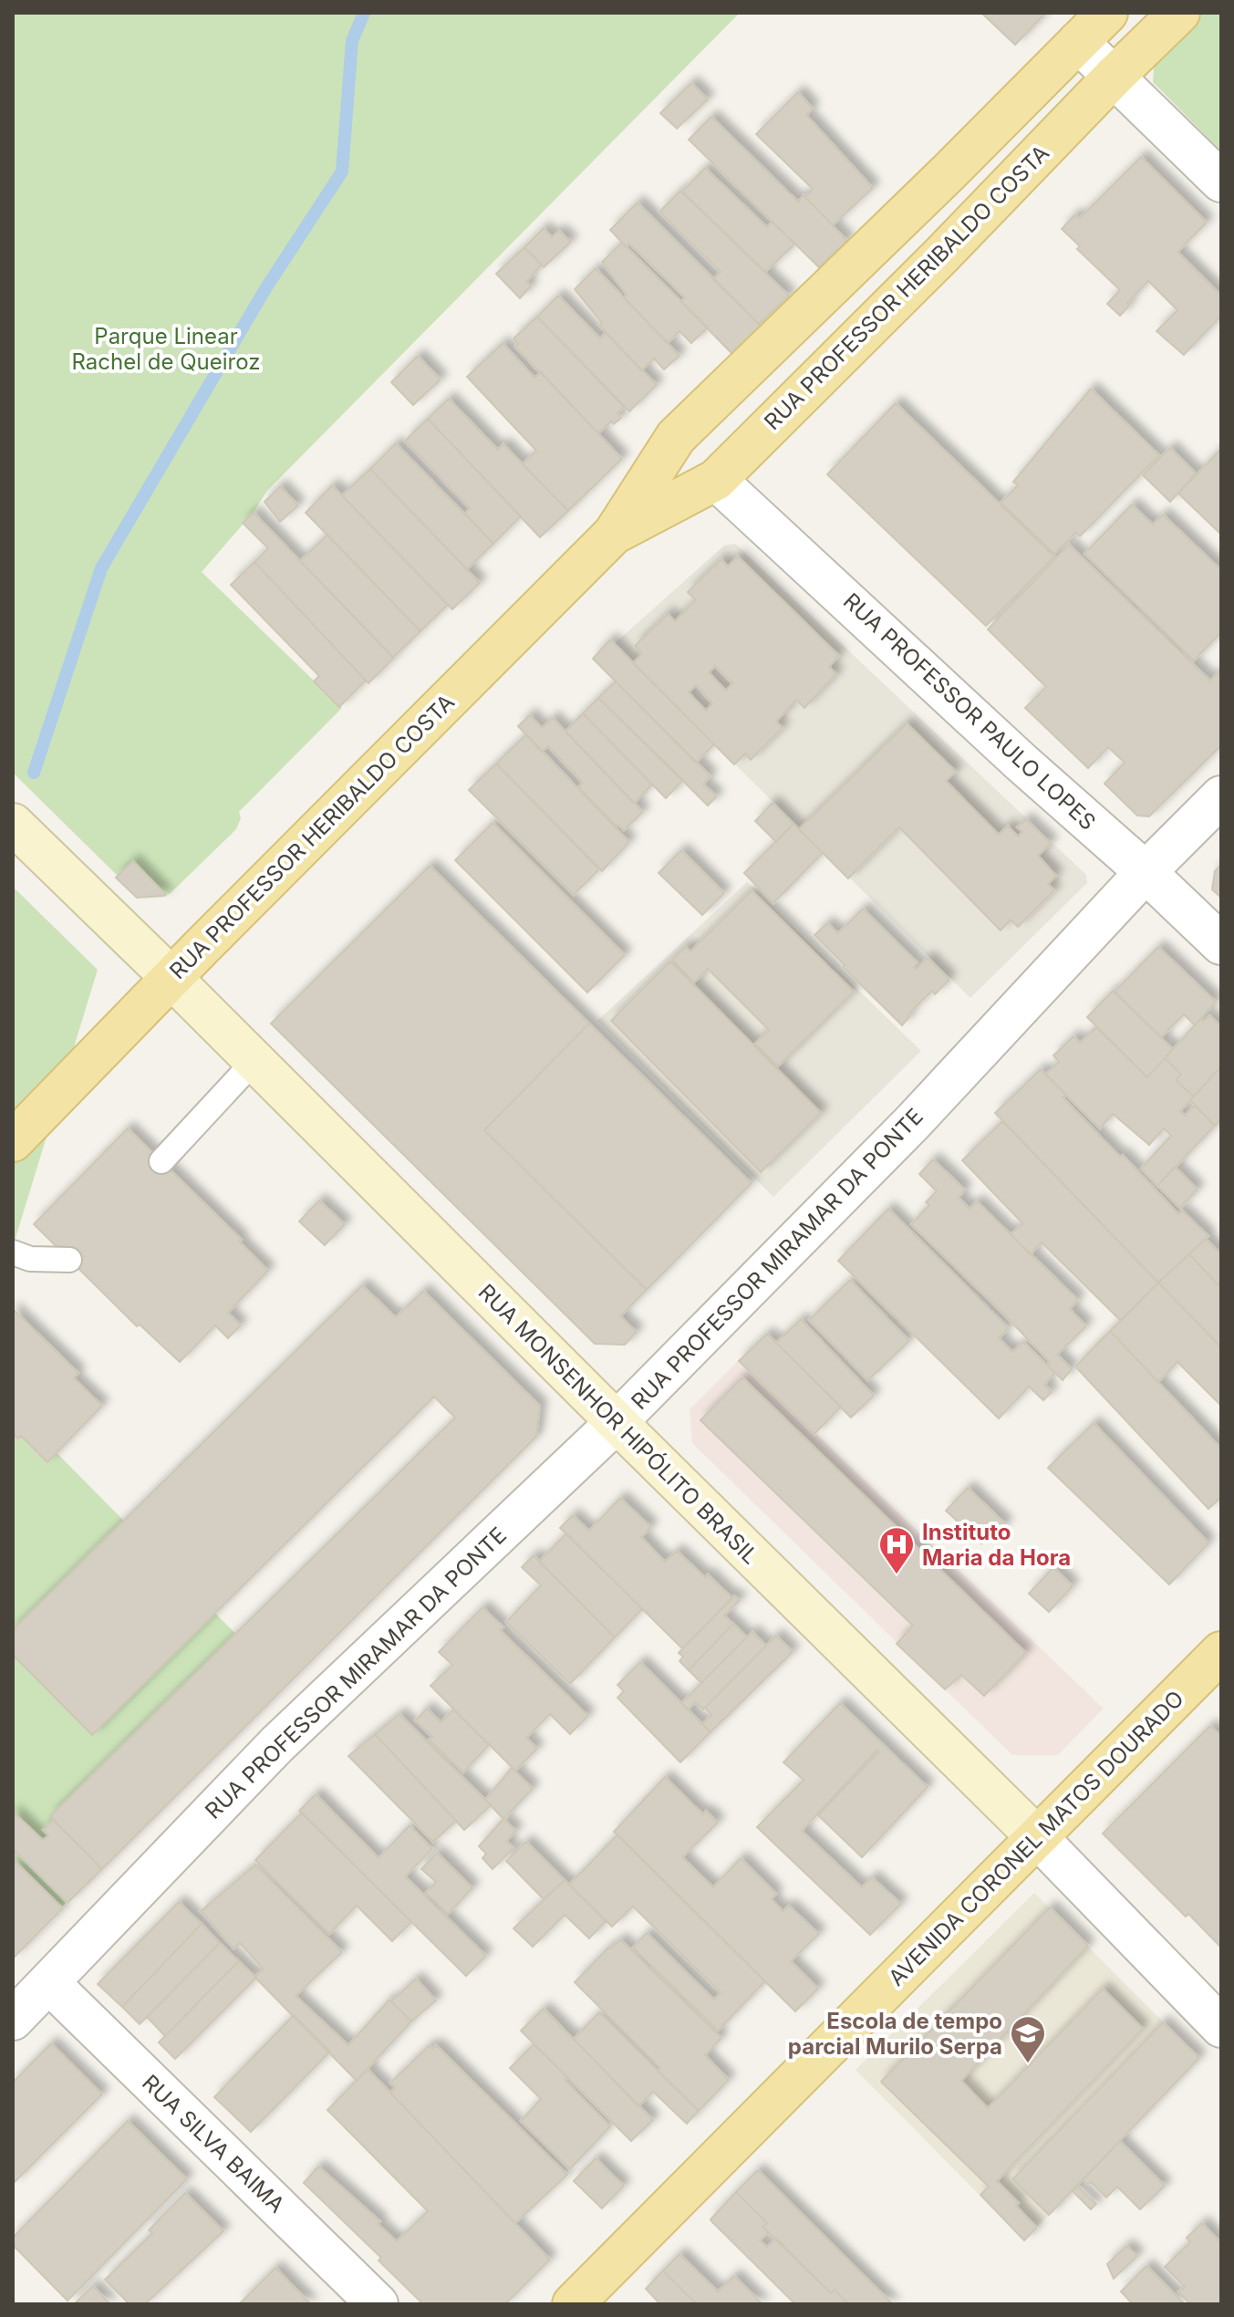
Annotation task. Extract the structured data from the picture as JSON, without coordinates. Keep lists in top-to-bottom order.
{
  "streets": {
    "main road": ["RUA PROFESSOR HERIBALDO COSTA", "RUA MONSENHOR HIPÓLITO BRASIL", "AVENIDA CORONEL MATOS DOURADO"],
    "street": ["RUA PROFESSOR PAULO LOPES", "RUA PROFESSOR MIRAMAR DA PONTE", "RUA SILVA BAIMA"]
  },
  "crossings": [
    ["RUA PROFESSOR HERIBALDO COSTA", "RUA PROFESSOR PAULO LOPES"],
    ["RUA PROFESSOR HERIBALDO COSTA", "RUA MONSENHOR HIPÓLITO BRASIL"],
    ["RUA PROFESSOR PAULO LOPES", "RUA PROFESSOR MIRAMAR DA PONTE"],
    ["RUA PROFESSOR MIRAMAR DA PONTE", "RUA MONSENHOR HIPÓLITO BRASIL"],
    ["RUA PROFESSOR MIRAMAR DA PONTE", "RUA SILVA BAIMA"],
    ["RUA MONSENHOR HIPÓLITO BRASIL", "AVENIDA CORONEL MATOS DOURADO"]
  ],
  "parks": ["Parque Linear Rachel de Queiroz"],
  "places": {
    "hospital": ["Instituto Maria da Hora"],
    "school or university": ["Escola de tempo parcial Murilo Serpa"]
  }
}
